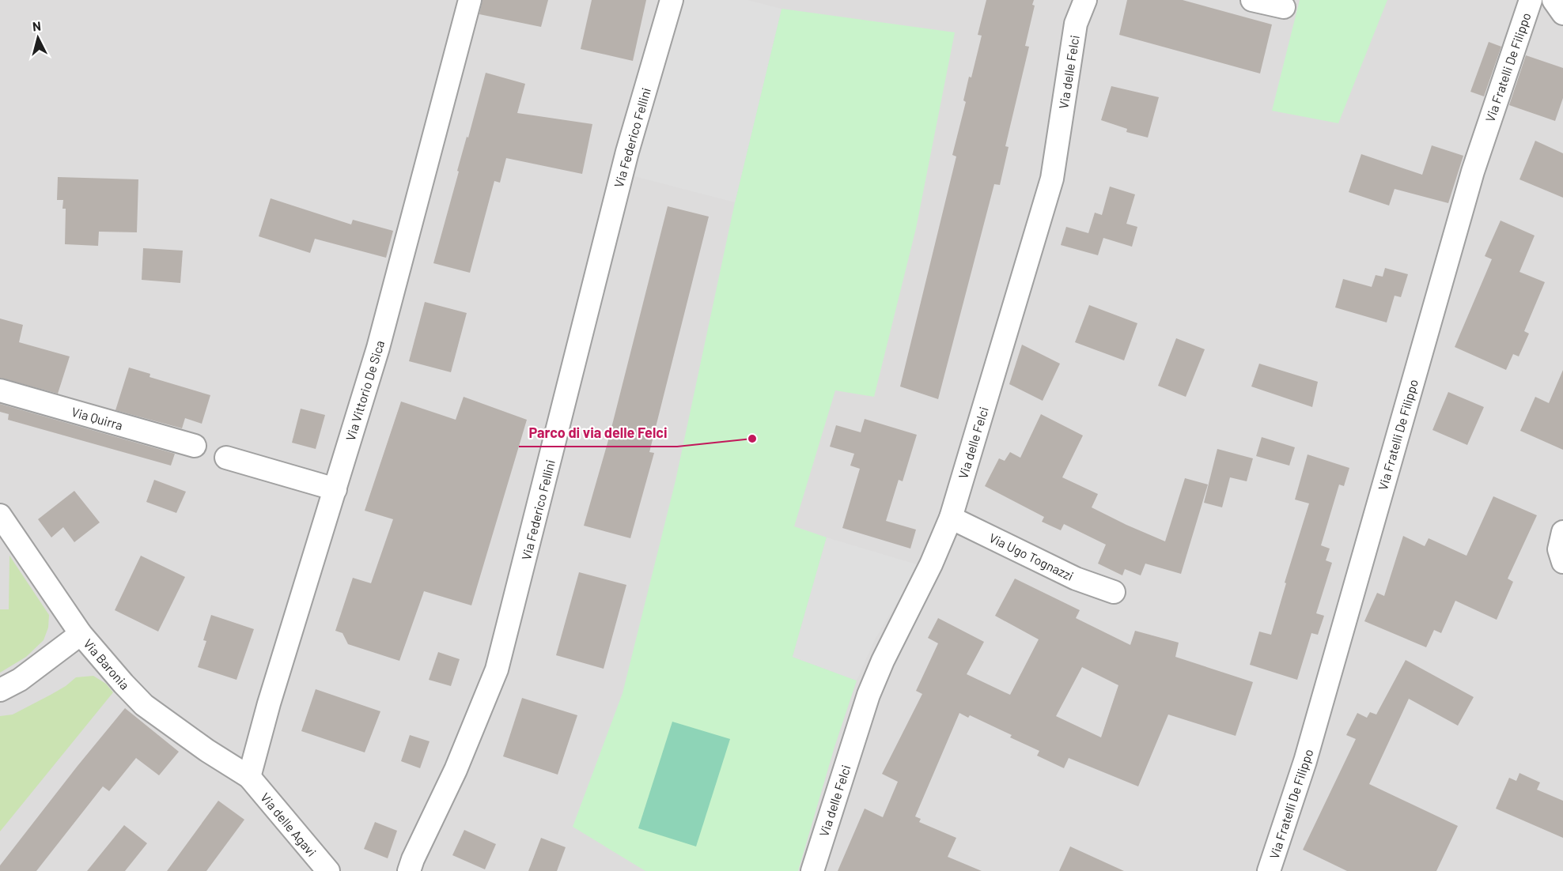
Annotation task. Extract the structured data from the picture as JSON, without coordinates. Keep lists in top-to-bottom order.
{
  "streets": {
    "street": [
      "Via Fratelli De Filippo",
      "Via delle Felci",
      "Via Federico Fellini",
      "Via Vittorio De Sica",
      "Via Quirra",
      "Via Ugo Tognazzi",
      "Via Baronia",
      "Via delle Agavi"
    ]
  },
  "crossings": [
    ["Via delle Felci", "Via Ugo Tognazzi"],
    ["Via Vittorio De Sica", "Via Baronia"],
    ["Via Vittorio De Sica", "Via delle Agavi"],
    ["Via Baronia", "Via delle Agavi"]
  ],
  "places": ["Parco di via delle Felci"],
  "north": "top"
}
